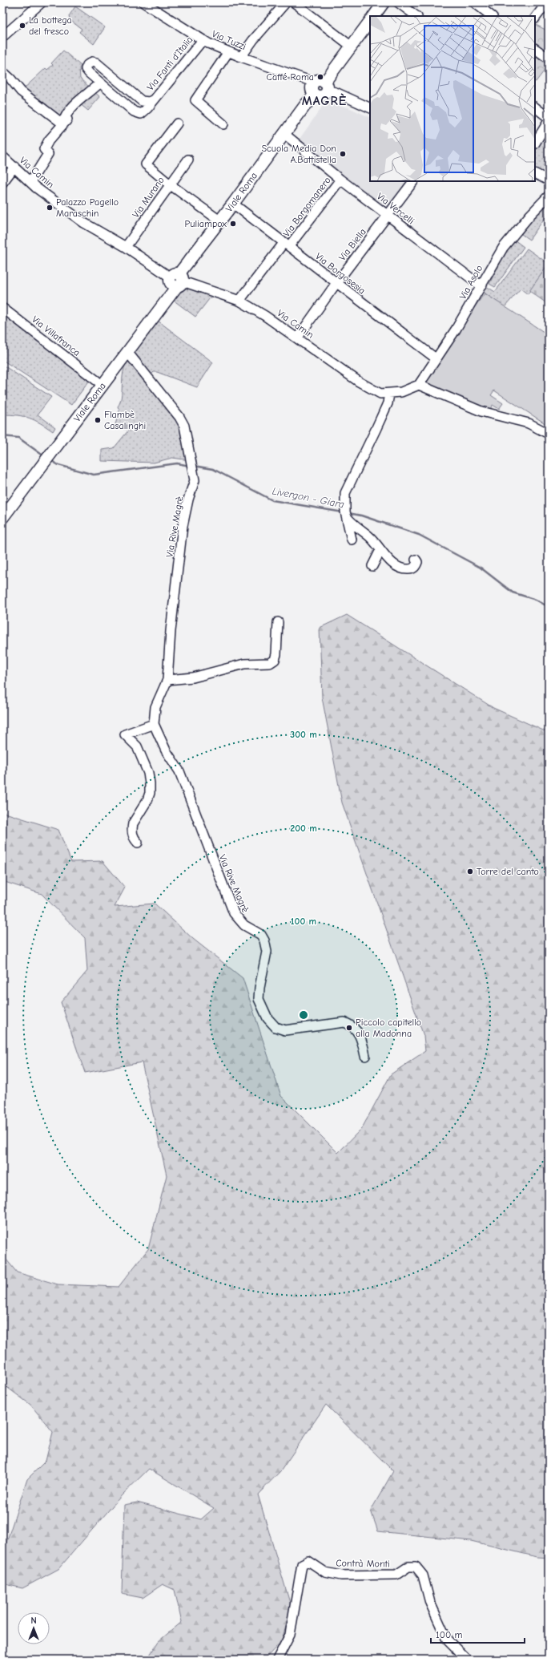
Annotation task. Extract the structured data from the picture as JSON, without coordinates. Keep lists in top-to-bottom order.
{
  "streets": {
    "main road": ["Viale Roma"],
    "street": [
      "Via Tuzzi",
      "Via Fanti d'Italia",
      "Via Camin",
      "Via Murano",
      "Via Borgomanero",
      "Via Vercelli",
      "Via Biella",
      "Via Borgosesia",
      "Via Asolo",
      "Via Villafranca",
      "Via Rive Magrè",
      "Contrà Monti"
    ]
  },
  "crossings": [
    ["Via Tuzzi", "Via Fanti d'Italia"],
    ["Via Tuzzi", "Viale Roma"],
    ["Via Camin", "Viale Roma"],
    ["Via Camin", "Via Murano"],
    ["Via Camin", "Via Borgomanero"],
    ["Via Camin", "Via Biella"],
    ["Via Camin", "Via Asolo"],
    ["Viale Roma", "Via Vercelli"],
    ["Viale Roma", "Via Borgosesia"],
    ["Viale Roma", "Via Villafranca"],
    ["Viale Roma", "Via Rive Magrè"],
    ["Via Borgomanero", "Via Vercelli"],
    ["Via Borgomanero", "Via Borgosesia"],
    ["Via Vercelli", "Via Biella"],
    ["Via Vercelli", "Via Asolo"],
    ["Via Biella", "Via Borgosesia"],
    ["Via Borgosesia", "Via Asolo"]
  ],
  "districts": ["MAGRÈ"],
  "water": ["Livergon - Giara"],
  "places": [
    "La bottega del fresco",
    "Caffé Roma",
    "Scuola Media Don A.Battistella",
    "Palazzo Pagello Maraschin",
    "Puliampox",
    "Flambè Casalinghi",
    "Torre del canto",
    "Piccolo capitello alla Madonna"
  ],
  "scale_bar": "100 m",
  "north": "top",
  "rings": ["300 m", "200 m", "100 m"]
}
